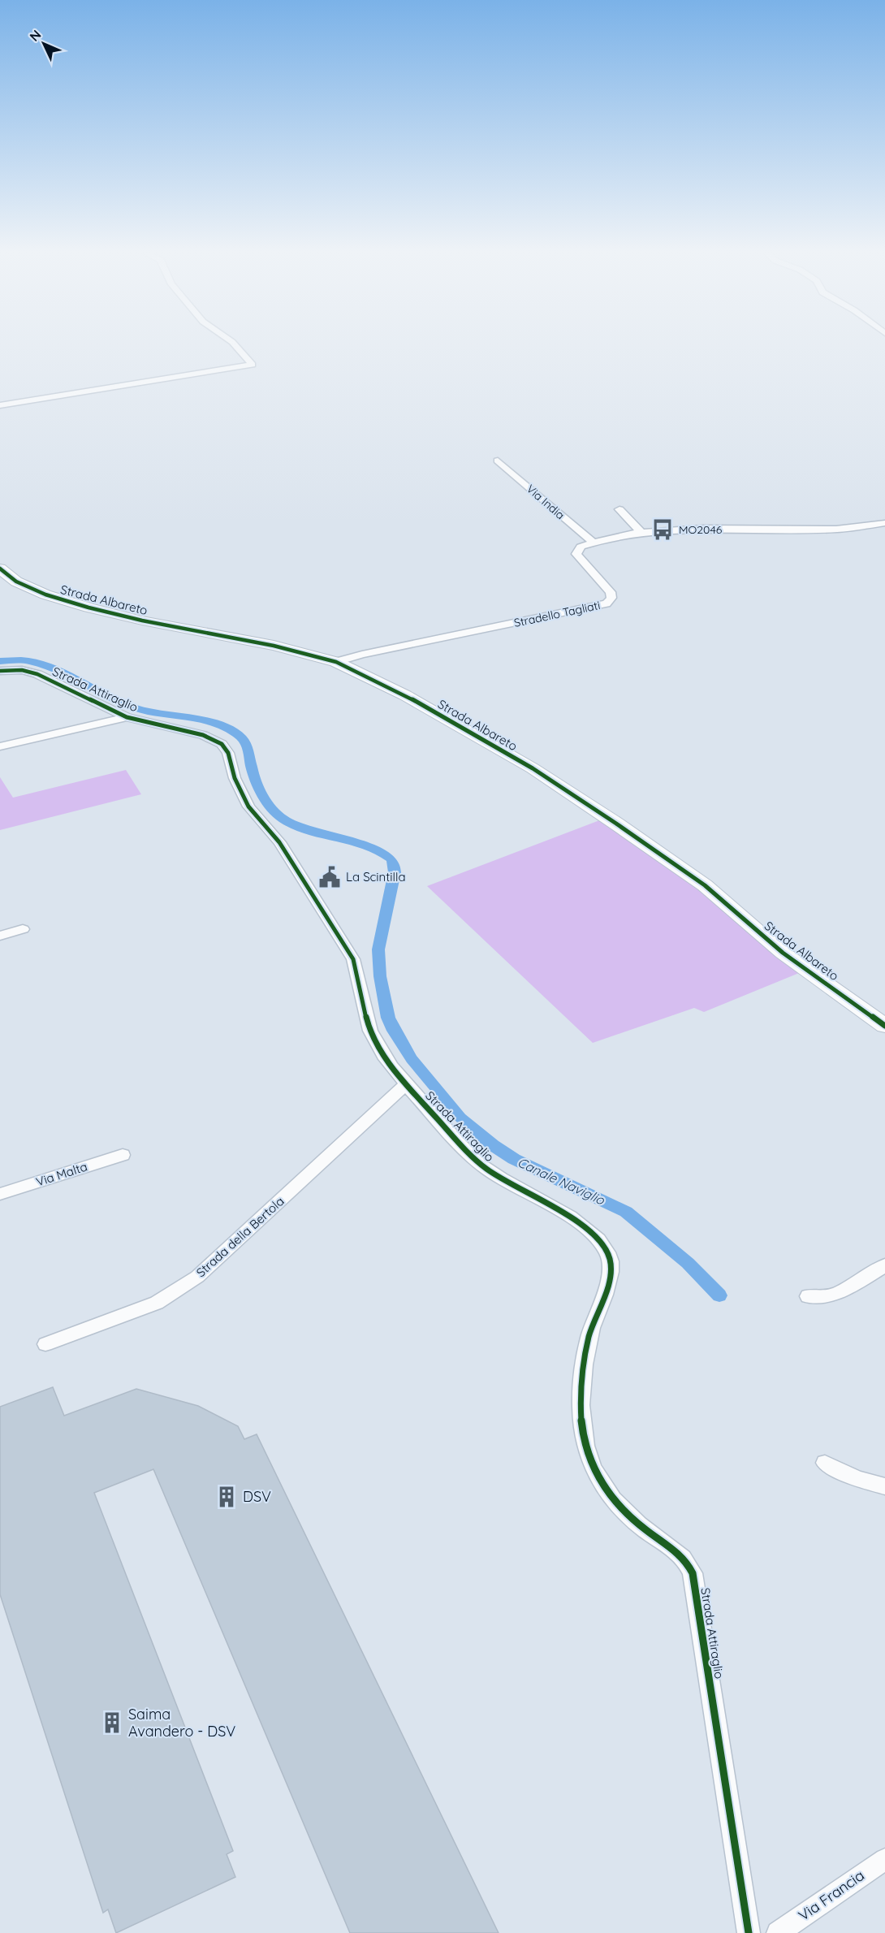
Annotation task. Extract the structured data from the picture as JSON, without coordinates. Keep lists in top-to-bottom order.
{
  "streets": {
    "street": [
      "Via India",
      "Strada Albareto",
      "Stradello Tagliati",
      "Strada Attiraglio",
      "Via Malta",
      "Strada della Bertola",
      "Via Francia"
    ]
  },
  "crossings": [
    ["Via India", "Stradello Tagliati"],
    ["Strada Albareto", "Stradello Tagliati"],
    ["Strada Attiraglio", "Strada della Bertola"]
  ],
  "water": ["Canale Naviglio"],
  "places": {
    "bus stop": ["MO2046"],
    "public building": ["La Scintilla"],
    "building": ["DSV", "Saima Avandero - DSV"]
  },
  "north": "top left"
}
